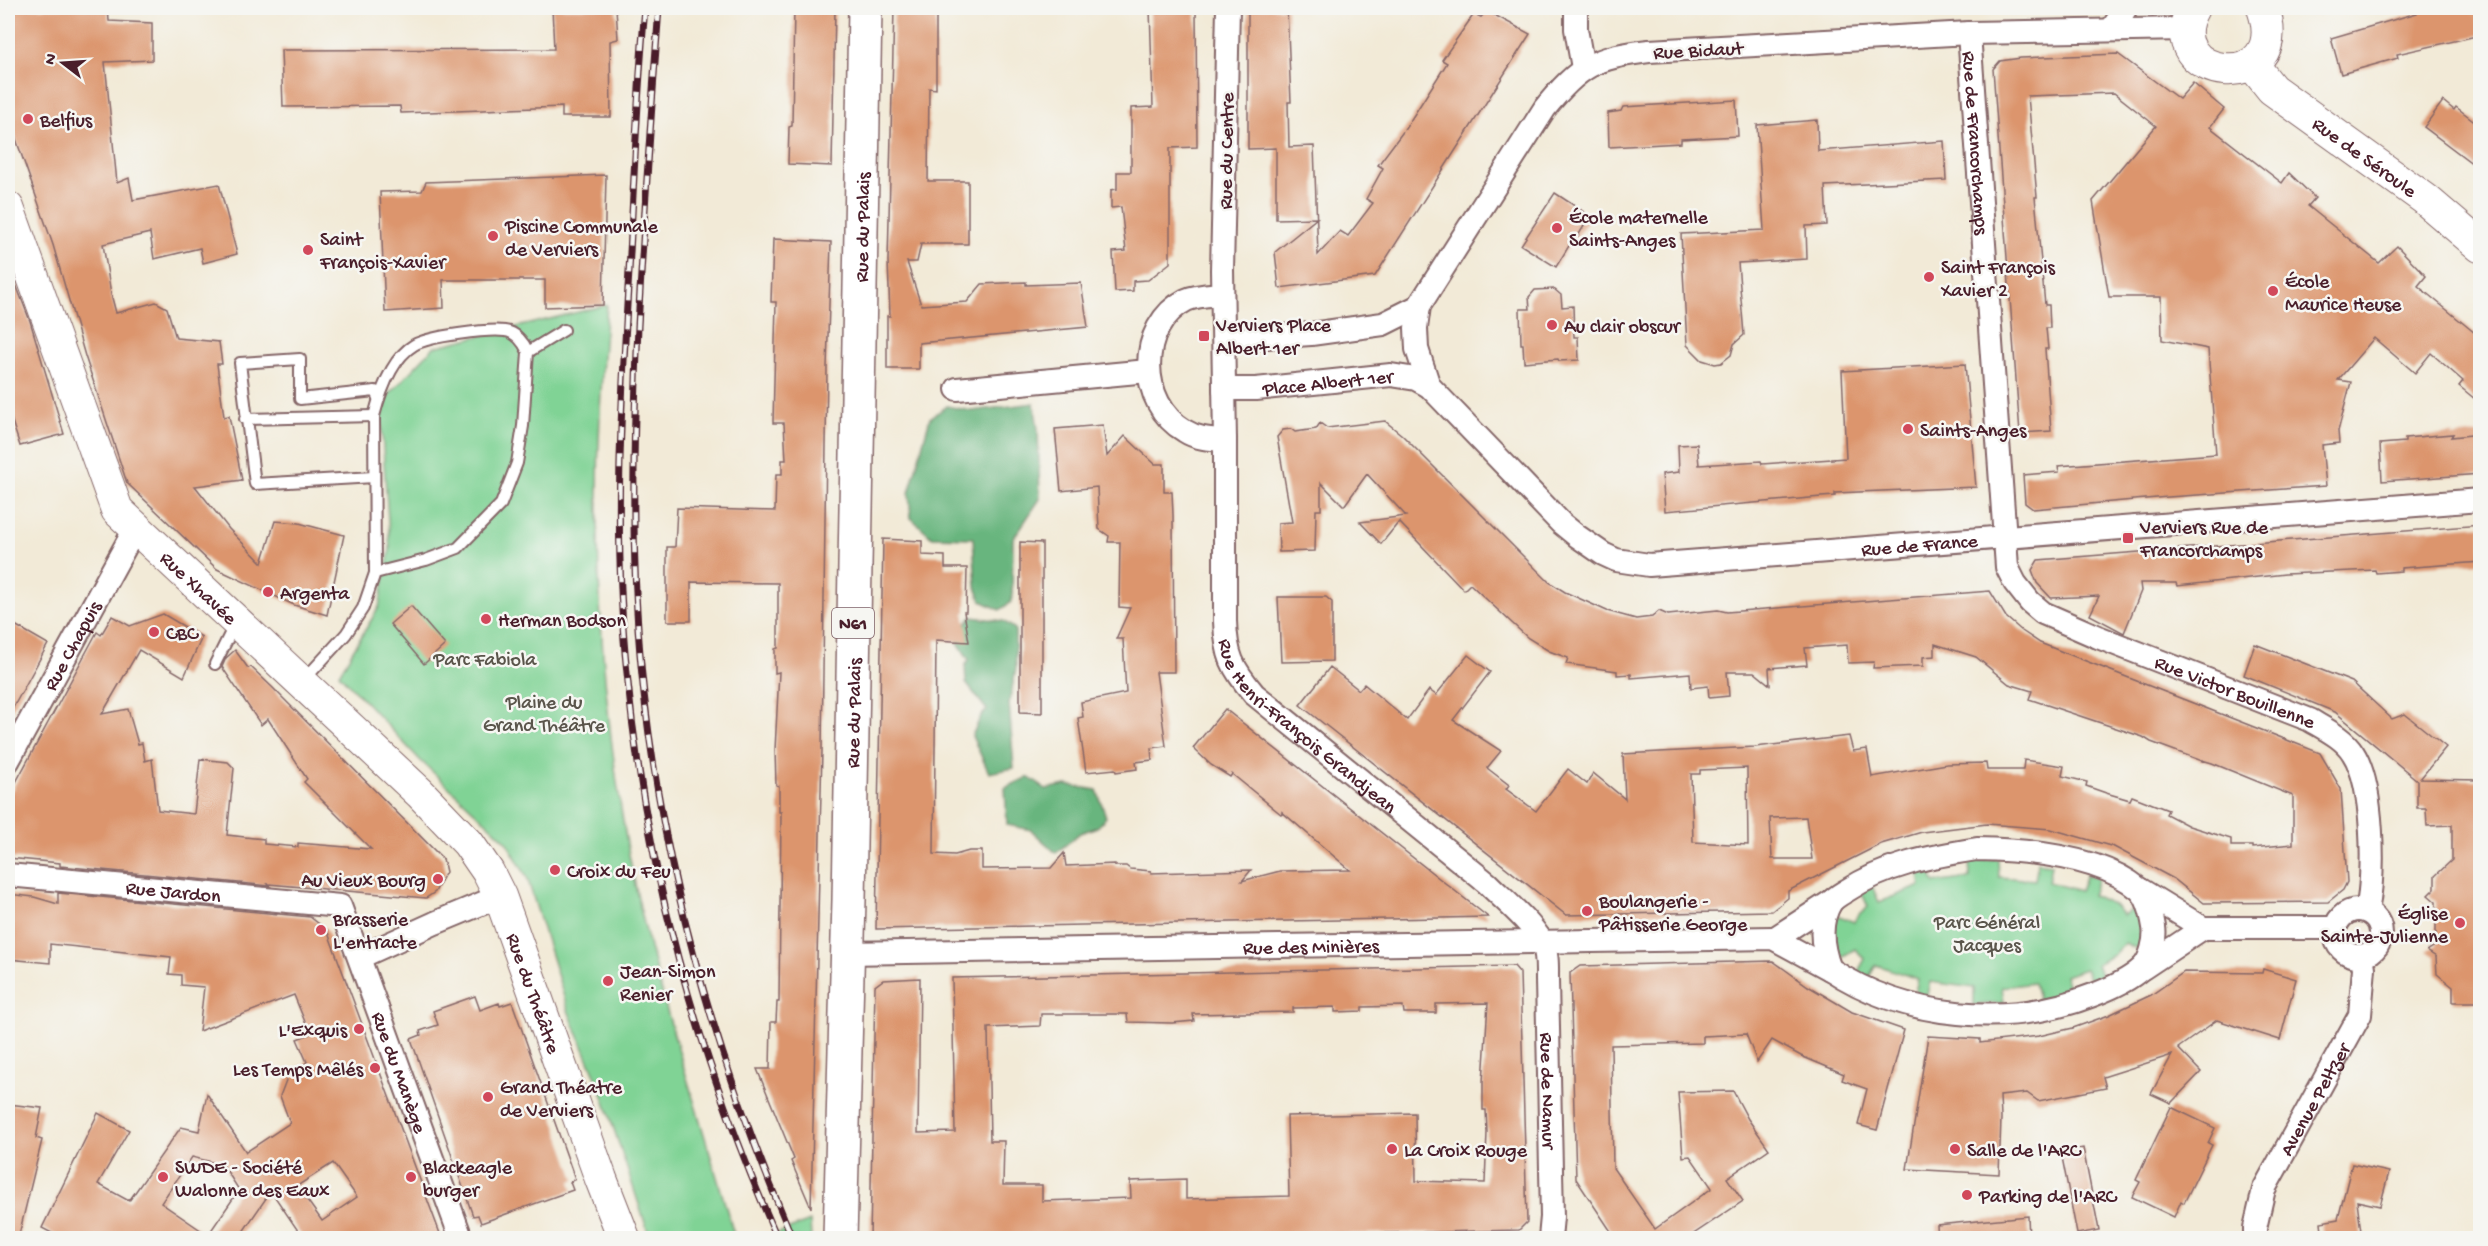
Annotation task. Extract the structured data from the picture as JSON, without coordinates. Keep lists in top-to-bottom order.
{
  "streets": {
    "main road": ["Rue du Palais", "N61"],
    "street": [
      "Rue Bidaut",
      "Rue de Francorchamps",
      "Rue du Centre",
      "Rue de Séroule",
      "Place Albert 1er",
      "Rue de France",
      "Rue Xhavée",
      "Rue Chapuis",
      "Rue Victor Bouillenne",
      "Rue Henri-François Grandjean",
      "Rue Jardon",
      "Rue des Minières",
      "Rue du Théâtre",
      "Rue du Manège",
      "Rue de Namur",
      "Avenue Peltzer"
    ]
  },
  "crossings": [
    ["Rue Bidaut", "Rue de Francorchamps"],
    ["Rue Bidaut", "Place Albert 1er"],
    ["Rue Bidaut", "Rue de France"],
    ["Rue de Francorchamps", "Rue de France"],
    ["Rue de Francorchamps", "Rue Victor Bouillenne"],
    ["Rue du Palais", "Rue des Minières"],
    ["Place Albert 1er", "Rue de France"],
    ["Rue de France", "Rue Victor Bouillenne"],
    ["Rue Xhavée", "Rue Chapuis"],
    ["Rue Xhavée", "Rue du Théâtre"],
    ["Rue Victor Bouillenne", "Avenue Peltzer"],
    ["Rue Henri-François Grandjean", "Rue des Minières"],
    ["Rue Henri-François Grandjean", "Rue de Namur"],
    ["Rue Jardon", "Rue du Manège"],
    ["Rue des Minières", "Rue de Namur"]
  ],
  "parks": ["Parc Fabiola", "Plaine du Grand Théâtre", "Parc Général Jacques"],
  "places": {
    "other": [
      "Belfius",
      "École maternelle Saints-Anges",
      "Piscine Communale de Verviers",
      "Saint François-Xavier",
      "Saint François Xavier 2",
      "École Maurice Heuse",
      "Au clair obscur",
      "Saints-Anges",
      "Argenta",
      "Herman Bodson",
      "CBC",
      "Croix du Feu",
      "Au Vieux Bourg",
      "Boulangerie - Pâtisserie George",
      "Église Sainte-Julienne",
      "Brasserie L'entracte",
      "Jean-Simon Renier",
      "L'Exquis",
      "Les Temps Mêlés",
      "Grand Théatre de Verviers",
      "La Croix Rouge",
      "Salle de l'ARC",
      "SWDE - Société Walonne des Eaux",
      "Blackeagle burger",
      "Parking de l'ARC"
    ],
    "transit": ["Verviers Place Albert 1er", "Verviers Rue de Francorchamps"]
  },
  "north": "left"
}
